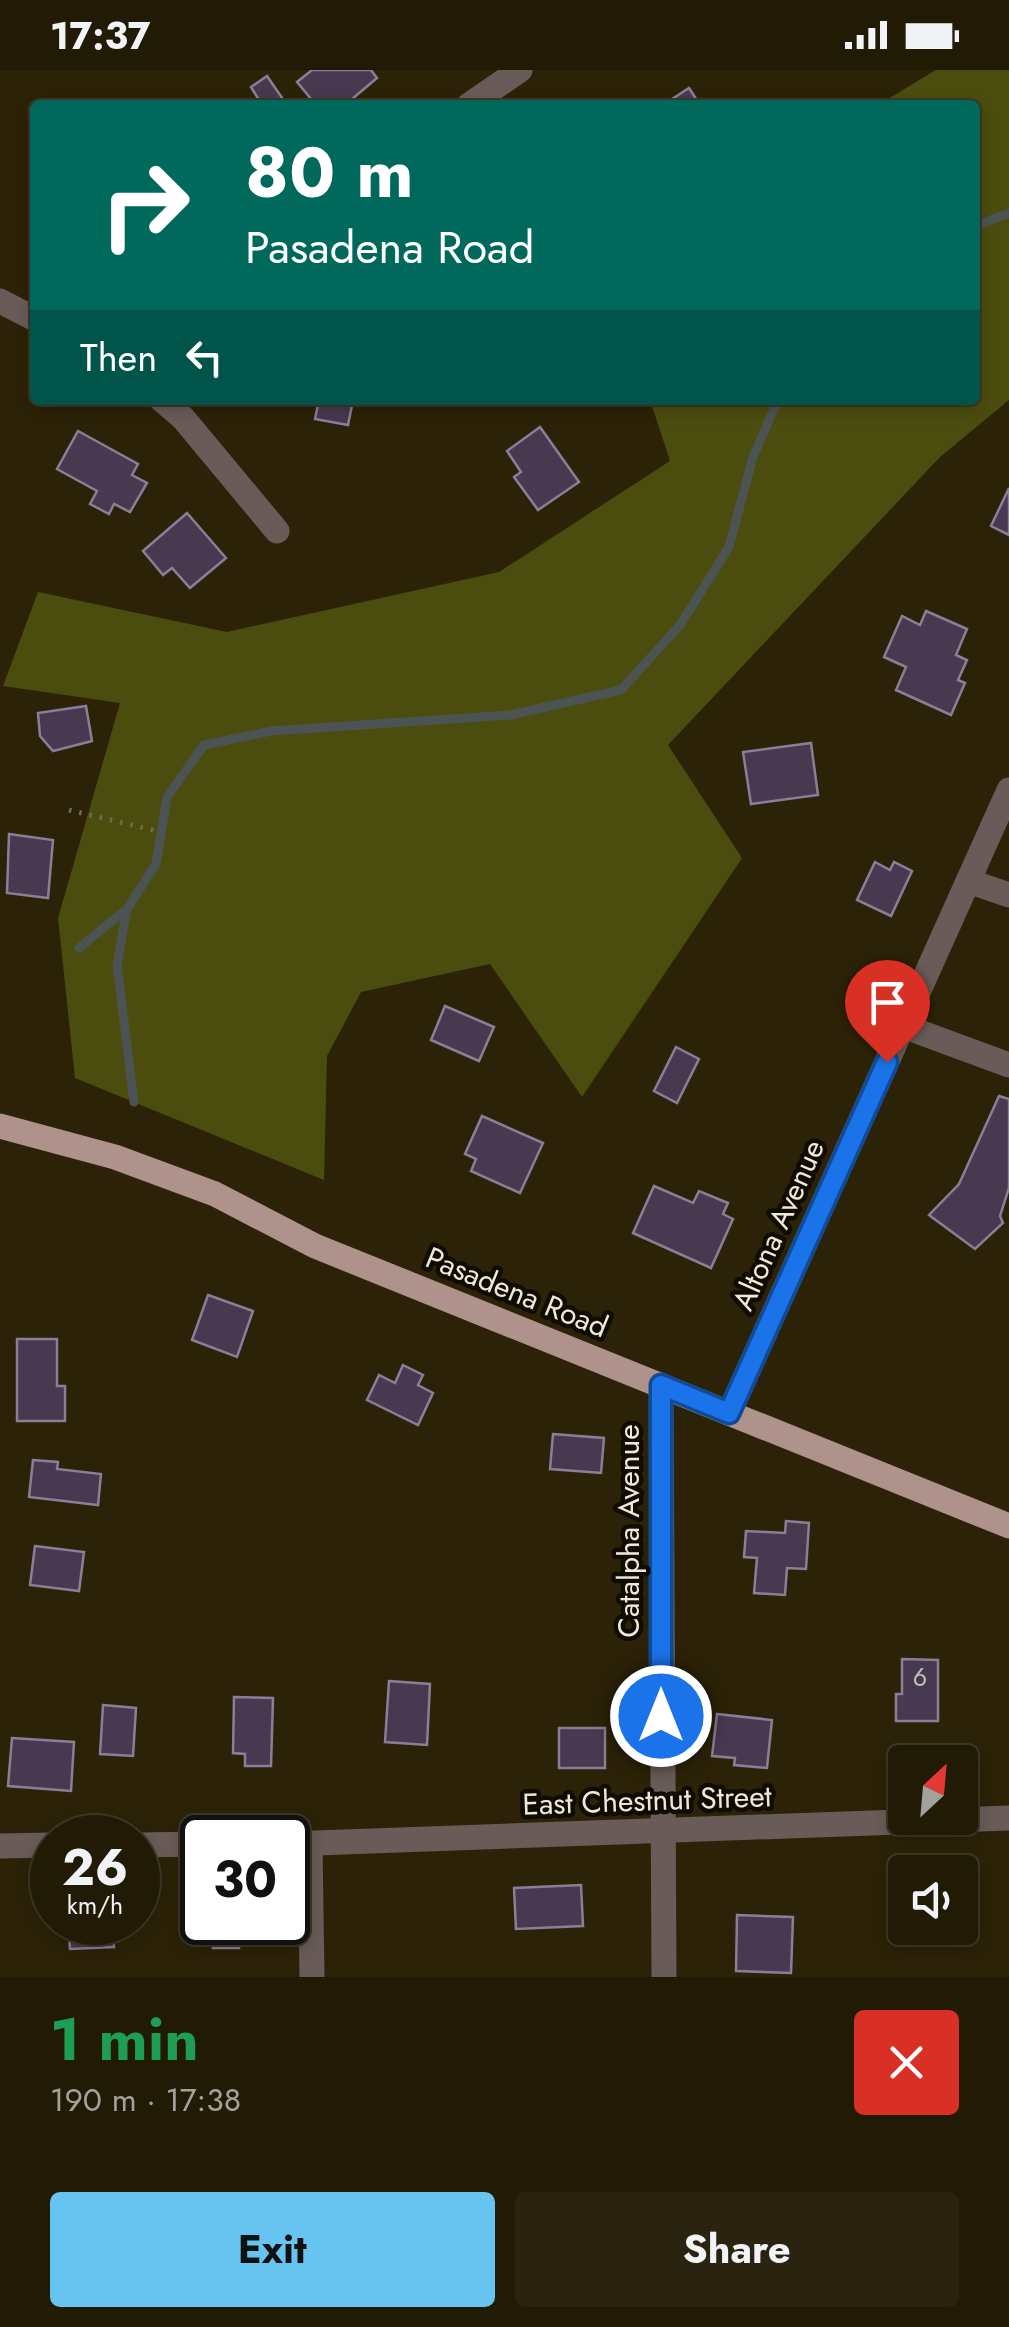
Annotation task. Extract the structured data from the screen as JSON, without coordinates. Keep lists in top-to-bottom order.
{
  "streets": {
    "main road": ["Pasadena Road"],
    "street": ["Altona Avenue", "Catalpha Avenue", "East Chestnut Street"]
  },
  "crossings": [
    ["Altona Avenue", "Pasadena Road"],
    ["Pasadena Road", "Catalpha Avenue"],
    ["Catalpha Avenue", "East Chestnut Street"]
  ],
  "house_numbers": ["6"],
  "north": "top right",
  "page": {
    "status": "17:37",
    "turn": ["80 m", "Pasadena Road"],
    "then": "Then",
    "speed": "26 km/h",
    "limit": "30",
    "heading": ["1 min", "190 m · 17:38"],
    "buttons": ["Exit", "Share"]
  }
}
